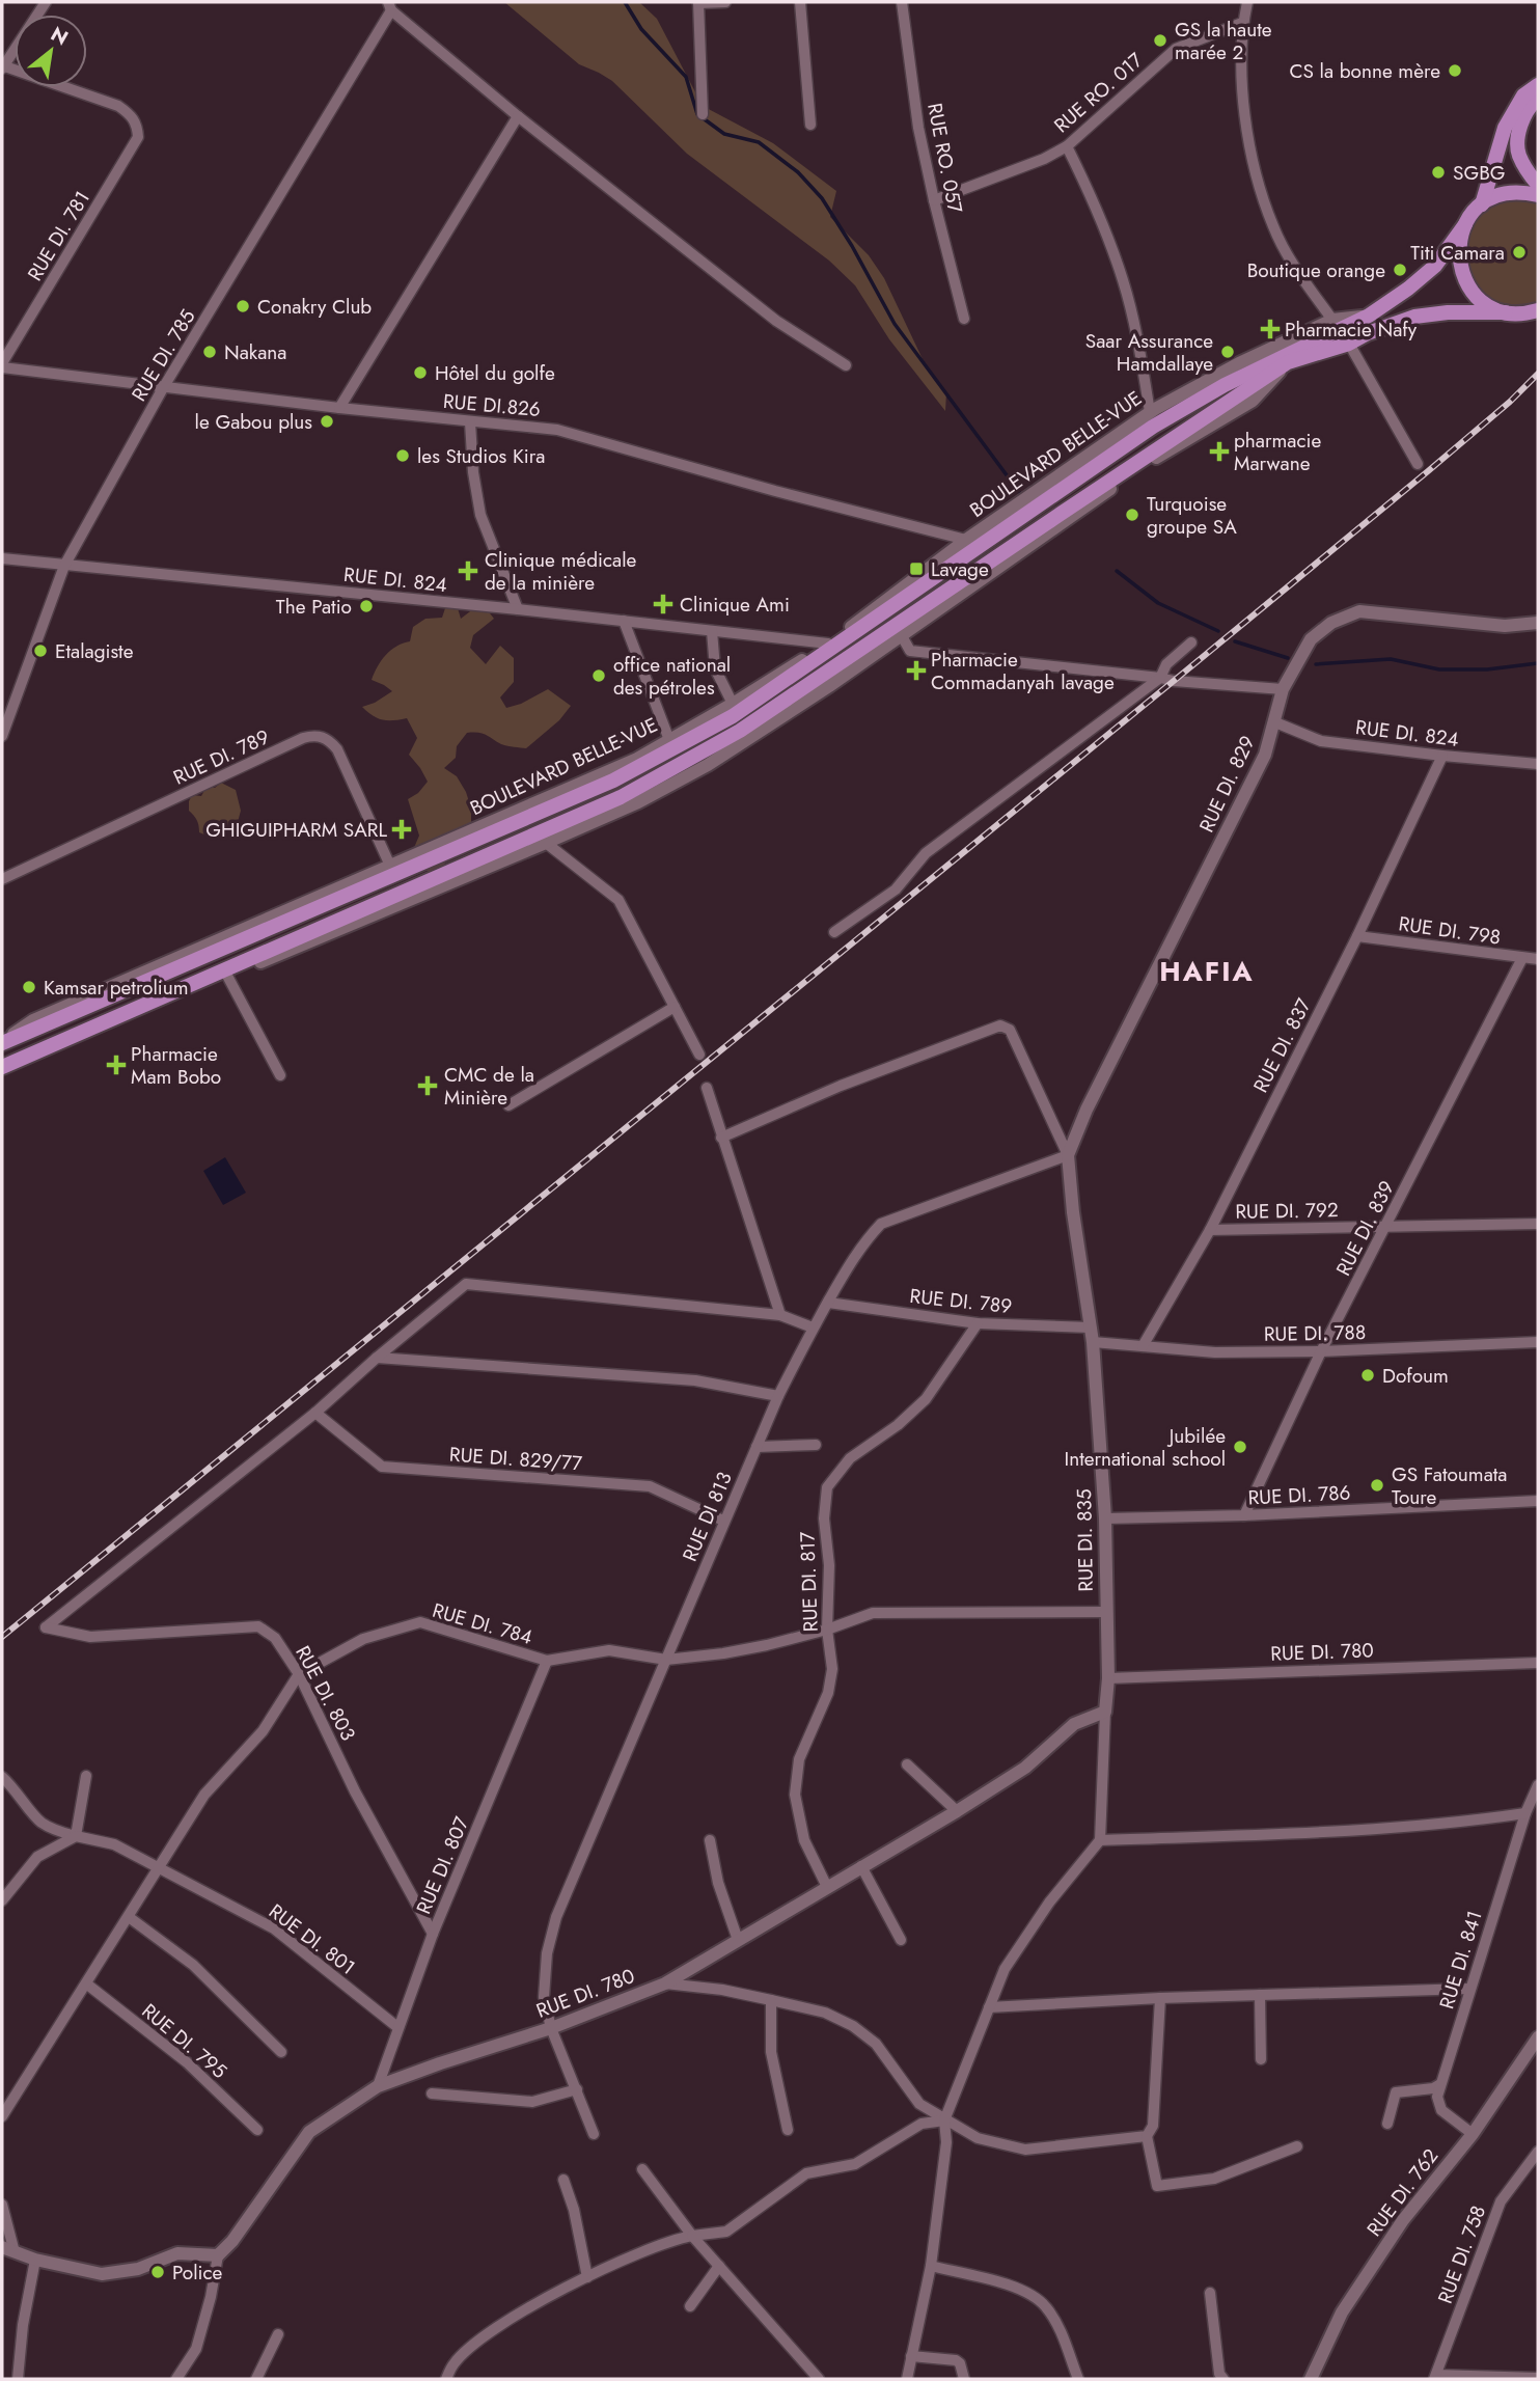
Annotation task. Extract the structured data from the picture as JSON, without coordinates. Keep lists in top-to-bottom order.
{
  "streets": {
    "main road": ["BOULEVARD BELLE-VUE"],
    "street": [
      "RUE RO. 017",
      "RUE RO. 057",
      "RUE DI. 781",
      "RUE DI. 785",
      "RUE DI.826",
      "RUE DI. 824",
      "RUE DI. 789",
      "RUE DI. 829",
      "RUE DI. 798",
      "RUE DI. 837",
      "RUE DI. 792",
      "RUE DI. 839",
      "RUE DI. 788",
      "RUE DI. 829/77",
      "RUE DI. 786",
      "RUE DI 813",
      "RUE DI. 835",
      "RUE DI. 817",
      "RUE DI. 784",
      "RUE DI. 780",
      "RUE DI. 803",
      "RUE DI. 807",
      "RUE DI. 801",
      "RUE DI. 841",
      "RUE DI. 795",
      "RUE DI. 762",
      "RUE DI. 758"
    ]
  },
  "crossings": [
    ["RUE RO. 017", "RUE RO. 057"],
    ["RUE DI. 781", "RUE DI.826"],
    ["RUE DI. 785", "RUE DI.826"],
    ["RUE DI. 785", "RUE DI. 824"],
    ["RUE DI.826", "BOULEVARD BELLE-VUE"],
    ["BOULEVARD BELLE-VUE", "RUE DI. 824"],
    ["BOULEVARD BELLE-VUE", "RUE DI. 789"],
    ["RUE DI. 824", "RUE DI. 829"],
    ["RUE DI. 824", "RUE DI. 837"],
    ["RUE DI. 789", "RUE DI 813"],
    ["RUE DI. 789", "RUE DI. 835"],
    ["RUE DI. 789", "RUE DI. 817"],
    ["RUE DI. 829", "RUE DI 813"],
    ["RUE DI. 829", "RUE DI. 835"],
    ["RUE DI. 798", "RUE DI. 837"],
    ["RUE DI. 798", "RUE DI. 839"],
    ["RUE DI. 837", "RUE DI. 792"],
    ["RUE DI. 837", "RUE DI. 788"],
    ["RUE DI. 792", "RUE DI. 839"],
    ["RUE DI. 839", "RUE DI. 788"],
    ["RUE DI. 839", "RUE DI. 786"],
    ["RUE DI. 788", "RUE DI. 835"],
    ["RUE DI. 829/77", "RUE DI 813"],
    ["RUE DI. 829/77", "RUE DI. 803"],
    ["RUE DI. 786", "RUE DI. 835"],
    ["RUE DI 813", "RUE DI. 835"],
    ["RUE DI 813", "RUE DI. 784"],
    ["RUE DI 813", "RUE DI. 780"],
    ["RUE DI. 835", "RUE DI. 784"],
    ["RUE DI. 835", "RUE DI. 780"],
    ["RUE DI. 817", "RUE DI. 784"],
    ["RUE DI. 817", "RUE DI. 780"],
    ["RUE DI. 784", "RUE DI. 803"],
    ["RUE DI. 784", "RUE DI. 807"],
    ["RUE DI. 784", "RUE DI. 801"],
    ["RUE DI. 784", "RUE DI. 795"],
    ["RUE DI. 780", "RUE DI. 807"],
    ["RUE DI. 803", "RUE DI. 807"],
    ["RUE DI. 807", "RUE DI. 801"]
  ],
  "districts": ["HAFIA"],
  "places": {
    "other": [
      "GS la haute marée 2",
      "CS la bonne mère",
      "SGBG",
      "Titi Camara",
      "Boutique orange",
      "Conakry Club",
      "Nakana",
      "Saar Assurance Hamdallaye",
      "Hôtel du golfe",
      "le Gabou plus",
      "les Studios Kira",
      "Turquoise groupe SA",
      "The Patio",
      "Etalagiste",
      "office national des pétroles",
      "Kamsar petrolium",
      "Dofoum",
      "Jubilée International school",
      "GS Fatoumata Toure",
      "Police"
    ],
    "health": [
      "Pharmacie Nafy",
      "pharmacie Marwane",
      "Clinique médicale de la minière",
      "Clinique Ami",
      "Pharmacie Commadanyah lavage",
      "GHIGUIPHARM SARL",
      "Pharmacie Mam Bobo",
      "CMC de la Minière"
    ],
    "transit": ["Lavage"]
  },
  "north": "top right"
}
